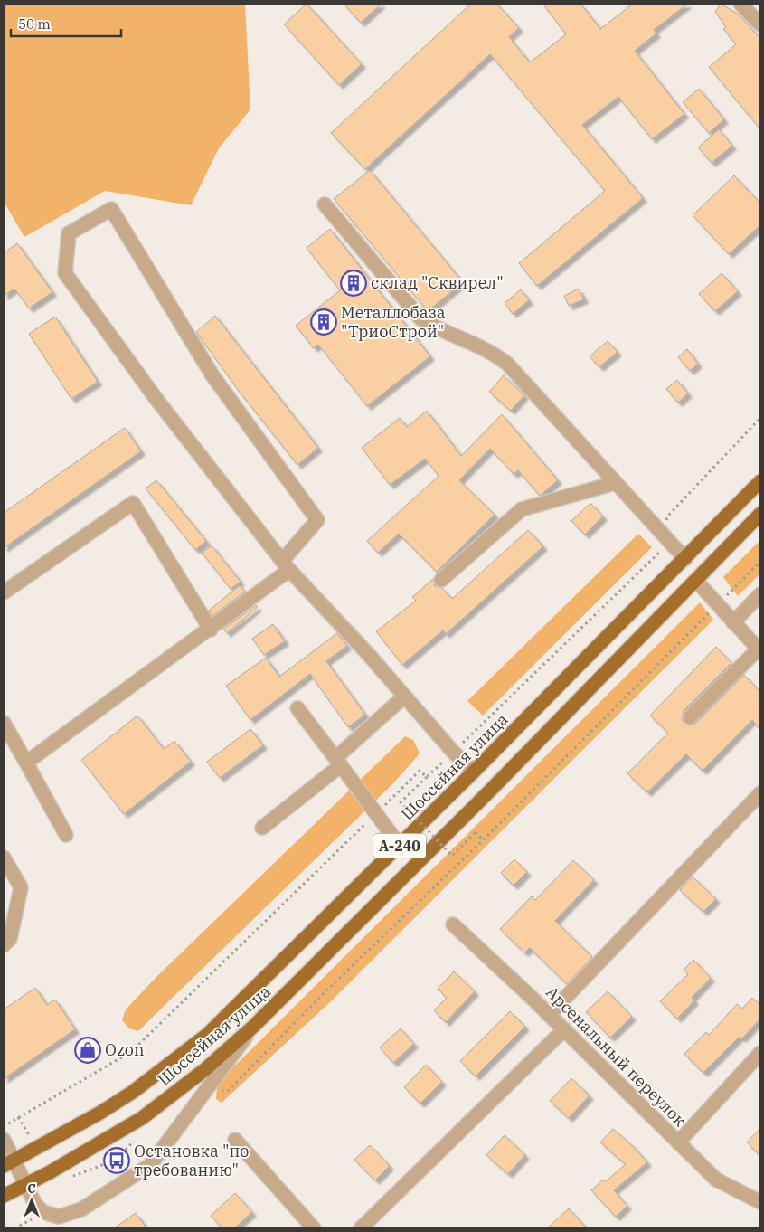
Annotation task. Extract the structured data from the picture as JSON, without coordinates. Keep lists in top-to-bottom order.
{
  "streets": {
    "main road": ["Шоссейная улица", "А-240"],
    "street": ["Арсенальный переулок"]
  },
  "places": {
    "building": ["склад \"Сквирел\"", "Металлобаза \"ТриоСтрой\""],
    "shop": ["Ozon"],
    "bus stop": ["Остановка \"по требованию\""]
  },
  "scale_bar": "50 m",
  "north": "top"
}
